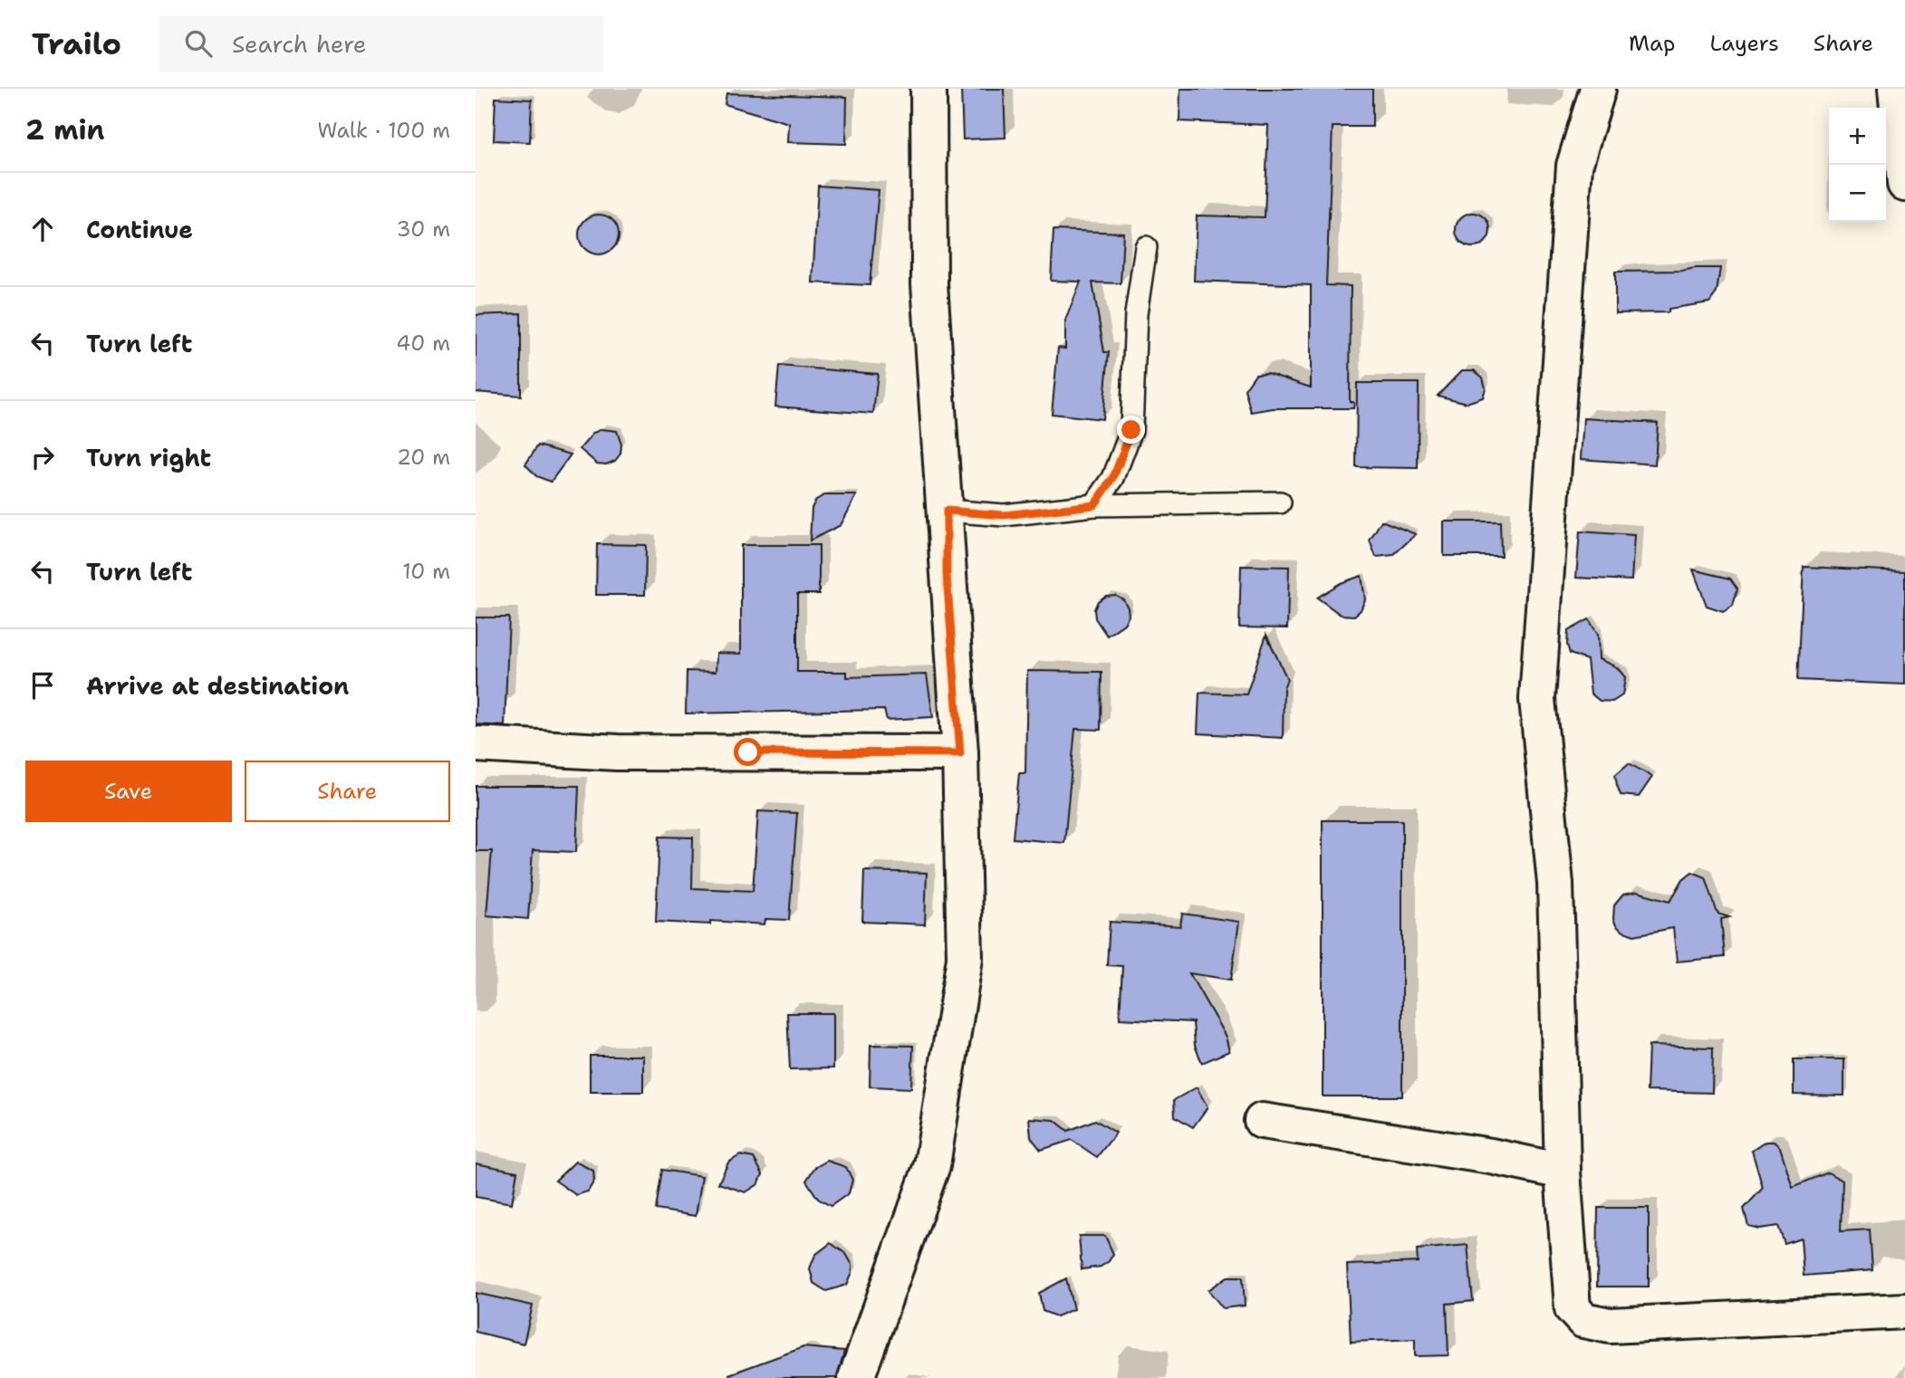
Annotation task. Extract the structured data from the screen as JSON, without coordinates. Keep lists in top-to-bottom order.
{
  "page": {
    "header": "Trailo",
    "search": "Search here",
    "nav": ["Map", "Layers", "Share"],
    "heading": ["2 min", "Walk · 100 m"],
    "map_buttons": ["+", "−"],
    "list": [
      ["Continue", "30 m"],
      ["Turn left", "40 m"],
      ["Turn right", "20 m"],
      ["Turn left", "10 m"],
      "Arrive at destination"
    ],
    "buttons": ["Save", "Share"]
  }
}
